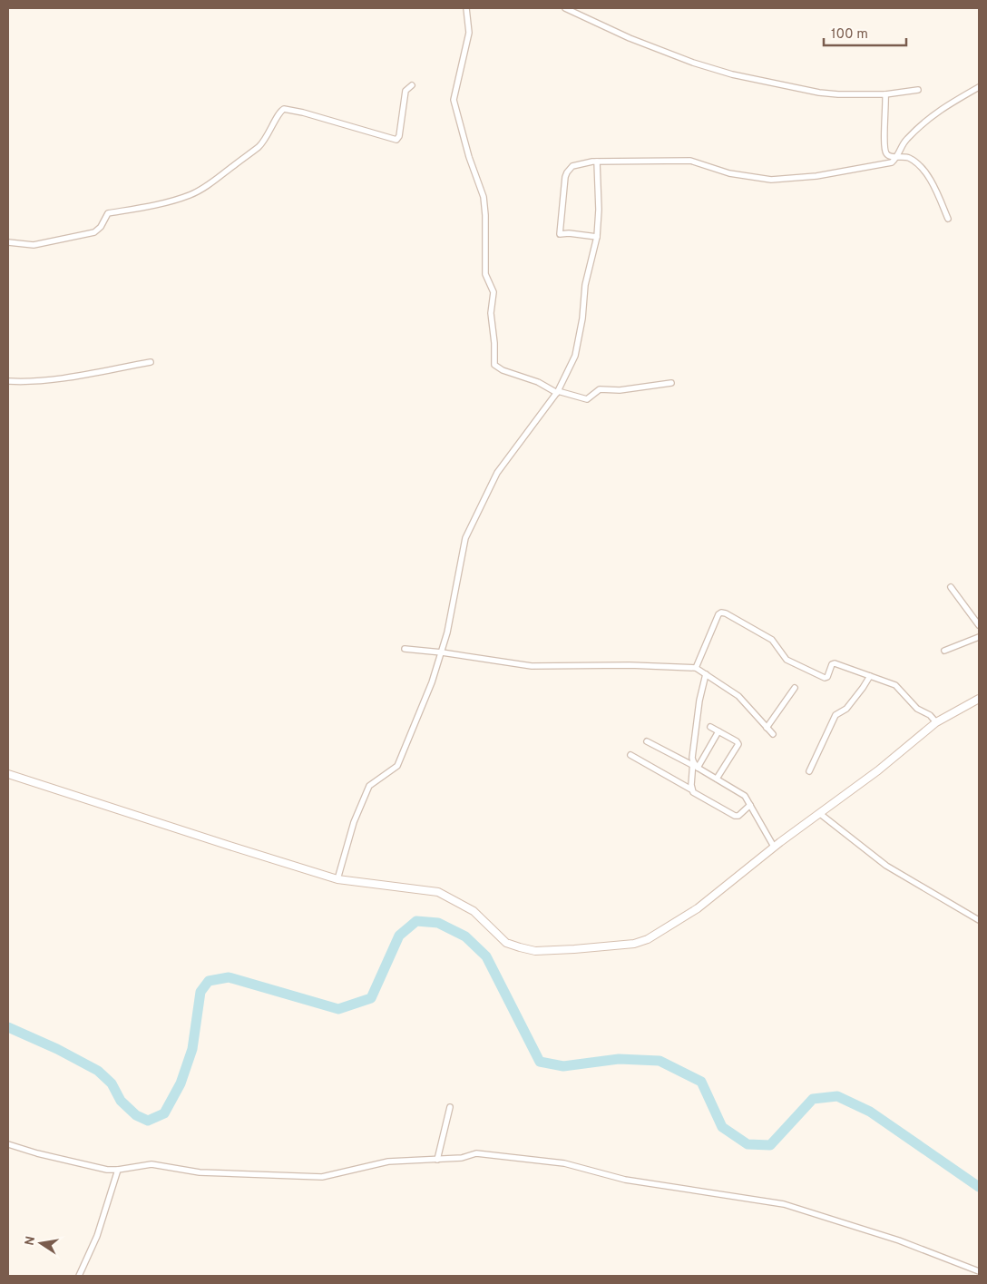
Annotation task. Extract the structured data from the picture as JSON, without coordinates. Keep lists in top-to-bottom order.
{
  "scale_bar": "100 m",
  "north": "left"
}
